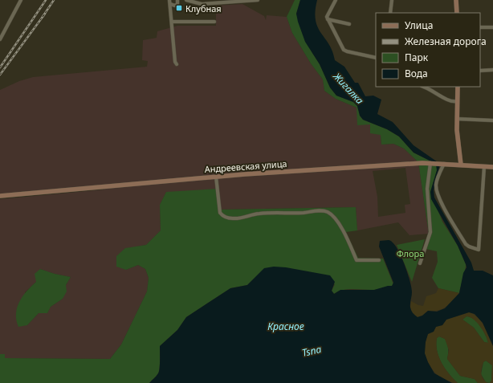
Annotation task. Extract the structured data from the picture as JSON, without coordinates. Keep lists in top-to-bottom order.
{
  "streets": {
    "street": ["Андреевская улица"]
  },
  "water": ["Жигалка", "Красное", "Tsna"],
  "parks": ["Флора"],
  "places": {
    "transit": ["Клубная"]
  },
  "legend": [
    "Улица",
    "Железная дорога",
    "Парк",
    "Вода"
  ]
}
